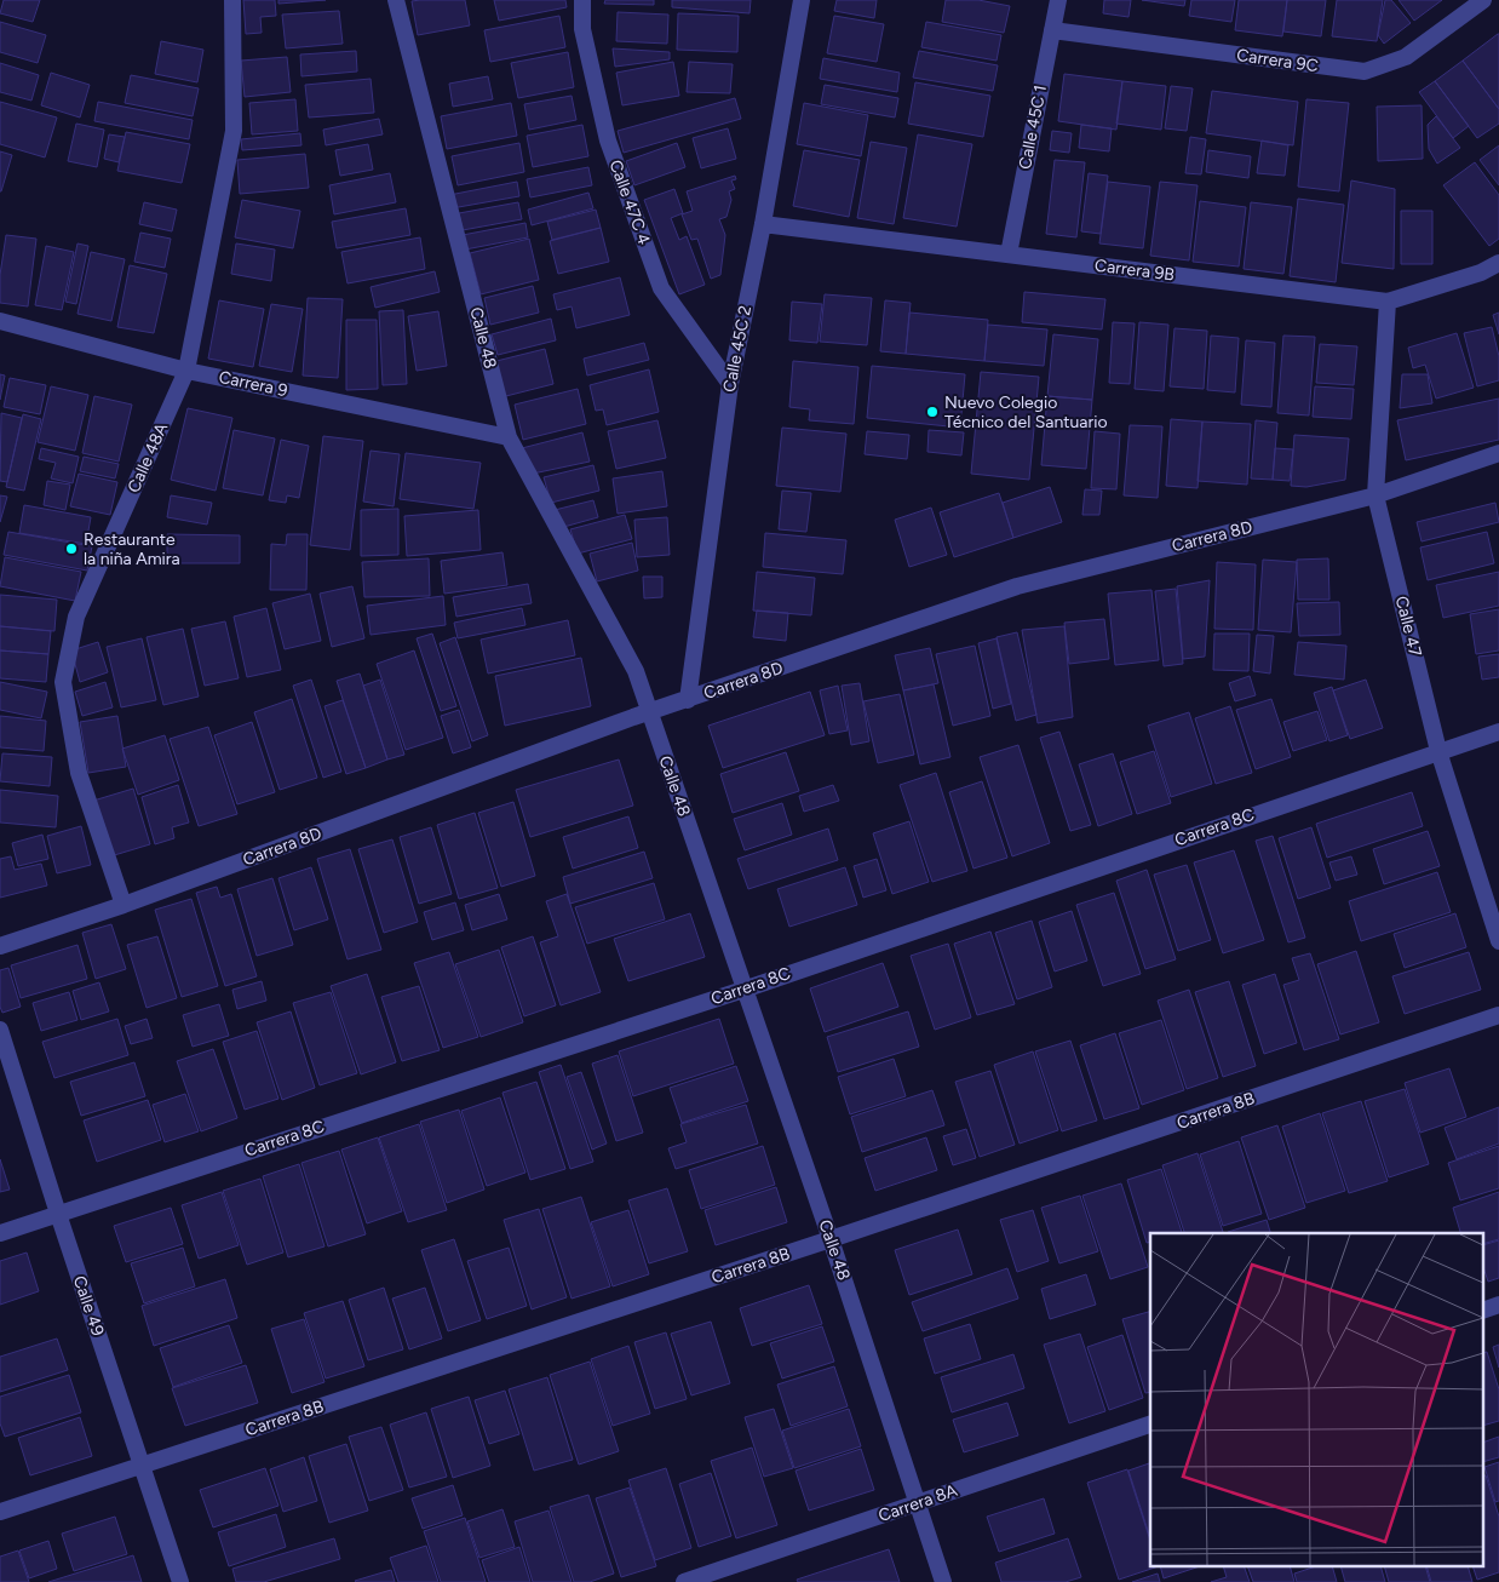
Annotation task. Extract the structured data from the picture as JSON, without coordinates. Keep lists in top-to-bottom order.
{
  "streets": {
    "street": [
      "Carrera 9C",
      "Calle 45C 1",
      "Calle 47C 4",
      "Carrera 9B",
      "Calle 48",
      "Calle 45C 2",
      "Carrera 9",
      "Calle 48A",
      "Carrera 8D",
      "Calle 47",
      "Carrera 8C",
      "Carrera 8B",
      "Calle 49",
      "Carrera 8A"
    ]
  },
  "crossings": [
    ["Carrera 9C", "Calle 45C 1"],
    ["Calle 45C 1", "Carrera 9B"],
    ["Calle 47C 4", "Calle 45C 2"],
    ["Carrera 9B", "Calle 45C 2"],
    ["Carrera 9B", "Calle 47"],
    ["Calle 48", "Carrera 9"],
    ["Calle 48", "Carrera 8D"],
    ["Calle 48", "Carrera 8C"],
    ["Calle 48", "Carrera 8B"],
    ["Calle 48", "Carrera 8A"],
    ["Calle 45C 2", "Carrera 8D"],
    ["Carrera 9", "Calle 48A"],
    ["Calle 48A", "Carrera 8D"],
    ["Carrera 8D", "Calle 47"],
    ["Calle 47", "Carrera 8C"],
    ["Carrera 8C", "Calle 49"],
    ["Carrera 8B", "Calle 49"]
  ],
  "places": ["Nuevo Colegio Técnico del Santuario", "Restaurante la niña Amira"]
}
